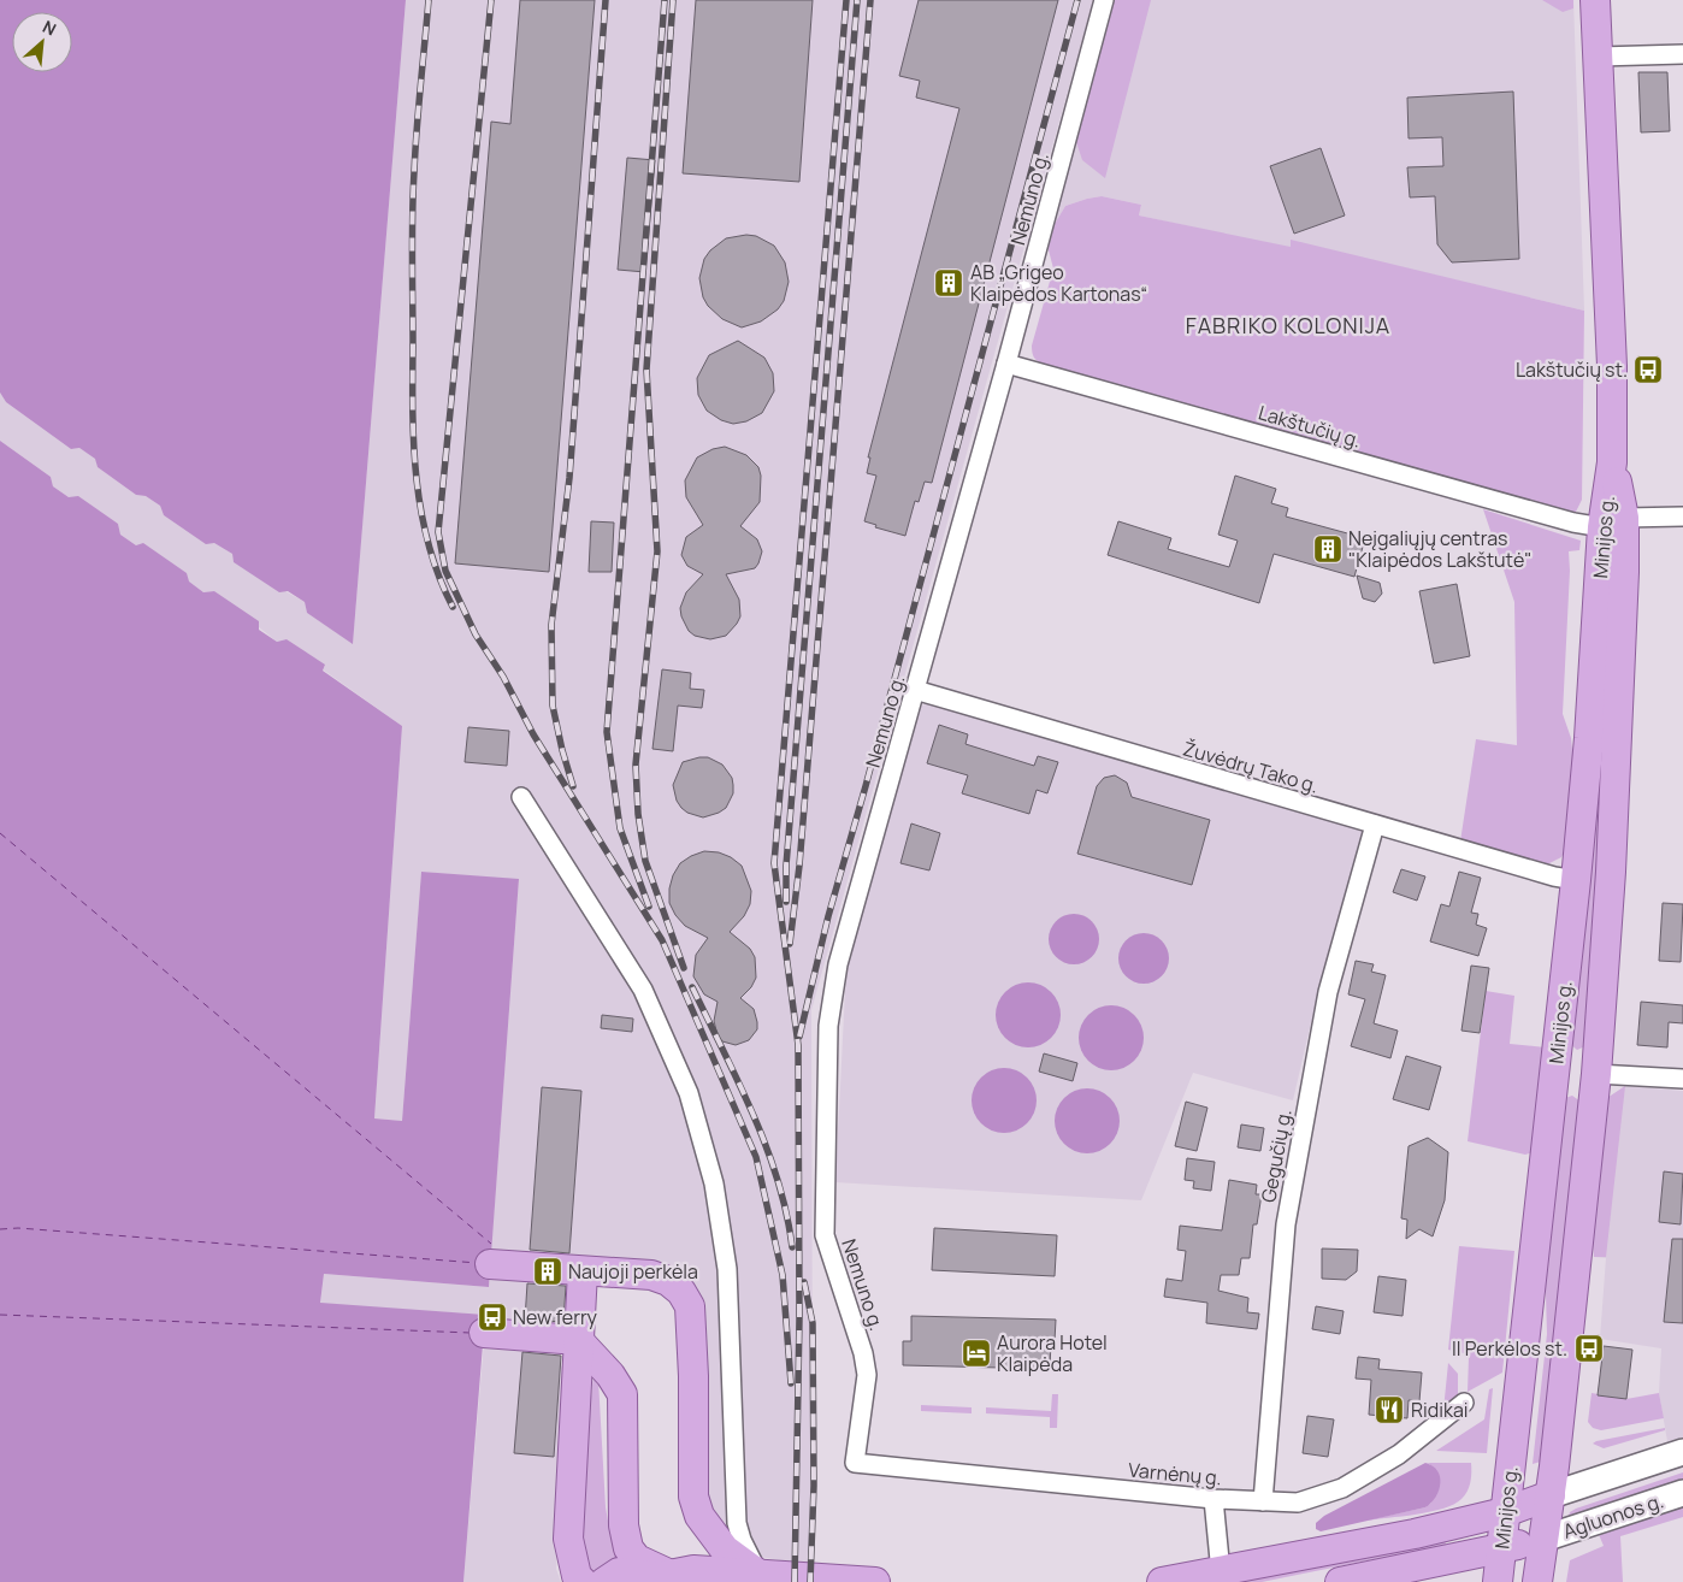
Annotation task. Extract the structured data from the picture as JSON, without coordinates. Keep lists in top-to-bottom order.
{
  "streets": {
    "main road": ["Minijos g.", "Agluonos g."],
    "street": [
      "Nemuno g.",
      "Lakštučių g.",
      "Žuvėdrų Tako g.",
      "Gegučių g.",
      "Varnėnų g."
    ]
  },
  "crossings": [
    ["Nemuno g.", "Lakštučių g."],
    ["Nemuno g.", "Žuvėdrų Tako g."],
    ["Nemuno g.", "Varnėnų g."],
    ["Lakštučių g.", "Minijos g."],
    ["Minijos g.", "Žuvėdrų Tako g."],
    ["Minijos g.", "Agluonos g."],
    ["Žuvėdrų Tako g.", "Gegučių g."],
    ["Gegučių g.", "Varnėnų g."]
  ],
  "districts": ["FABRIKO KOLONIJA"],
  "places": {
    "building": ["AB „Grigeo Klaipėdos Kartonas“", "Neįgaliųjų centras \"Klaipėdos Lakštutė\"", "Naujoji perkėla"],
    "bus stop": ["Lakštučių st.", "New ferry", "II Perkėlos st."],
    "hotel": ["Aurora Hotel Klaipėda"],
    "restaurant": ["Ridikai"]
  },
  "north": "top right"
}
